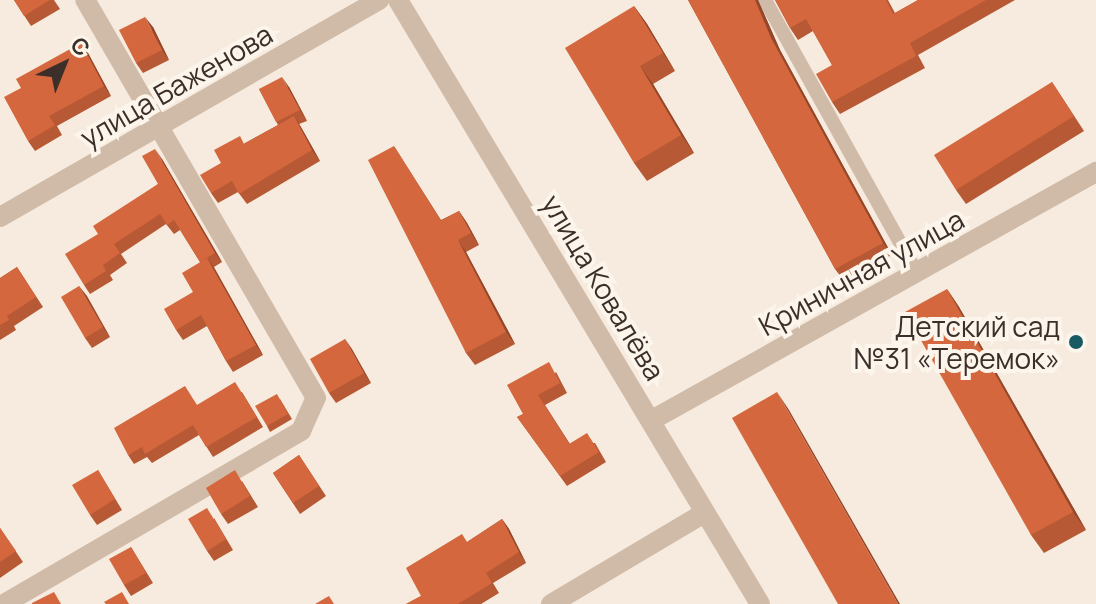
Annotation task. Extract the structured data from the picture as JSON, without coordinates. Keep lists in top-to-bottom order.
{
  "streets": {
    "street": ["улица Баженова", "Криничная улица", "улица Ковалёва"]
  },
  "crossings": [
    ["Криничная улица", "улица Ковалёва"]
  ],
  "places": ["Детский сад №31 «Теремок»"],
  "north": "top right"
}
